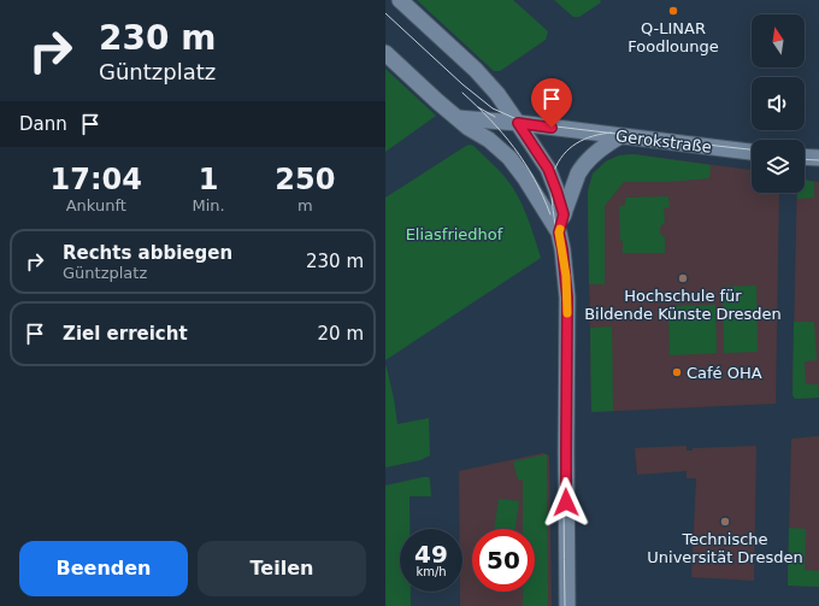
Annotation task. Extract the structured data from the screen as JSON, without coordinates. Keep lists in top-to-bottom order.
{
  "streets": {
    "main road": ["Gerokstraße"]
  },
  "parks": ["Eliasfriedhof"],
  "places": [
    "Q-LINAR Foodlounge",
    "Hochschule für Bildende Künste Dresden",
    "Café OHA",
    "Technische Universität Dresden"
  ],
  "north": "top",
  "page": {
    "turn": ["230 m", "Güntzplatz"],
    "then": "Dann",
    "eta": [
      "17:04",
      "Ankunft",
      "1",
      "Min.",
      "250",
      "m"
    ],
    "list": [
      {
        "name": "Rechts abbiegen",
        "note": "Güntzplatz",
        "value": "230 m"
      },
      {
        "name": "Ziel erreicht",
        "value": "20 m"
      }
    ],
    "speed": "49 km/h",
    "limit": "50",
    "buttons": ["Beenden", "Teilen"]
  }
}
